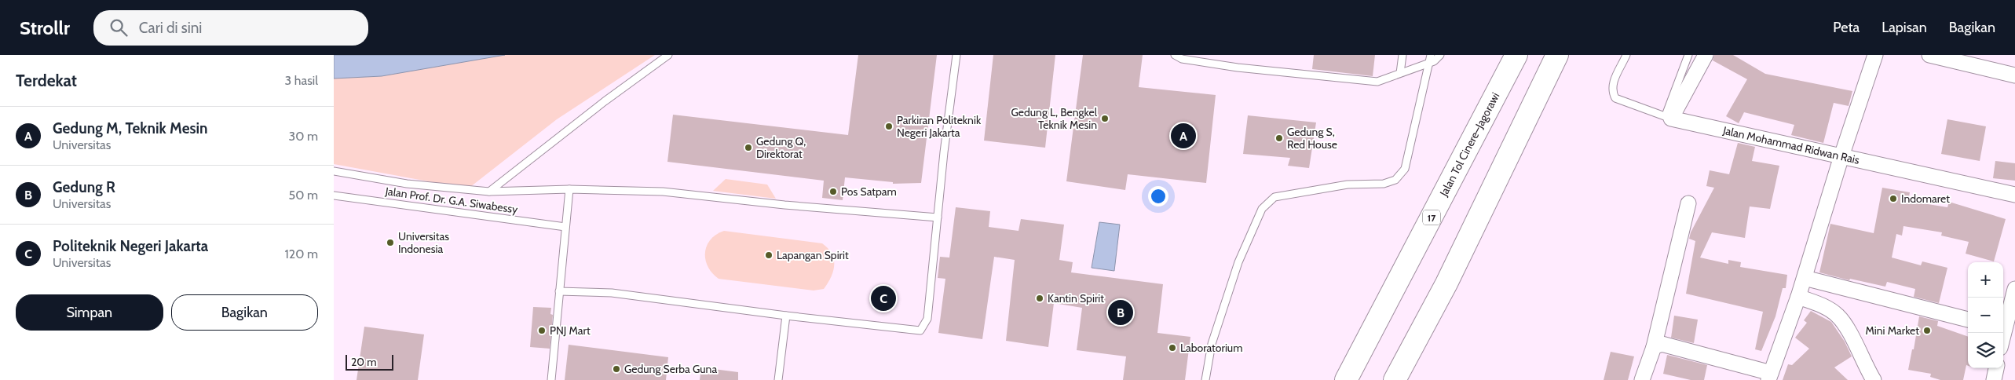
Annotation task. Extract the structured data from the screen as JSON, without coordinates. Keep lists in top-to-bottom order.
{
  "streets": {
    "highway": ["Jalan Tol Cinere–Jagorawi", "17"],
    "street": ["Jalan Mohammad Ridwan Rais"],
    "lane": ["Jalan Prof. Dr. G.A. Siwabessy"]
  },
  "places": [
    "Gedung L, Bengkel Teknik Mesin",
    "Parkiran Politeknik Negeri Jakarta",
    "Gedung S, Red House",
    "Gedung Q, Direktorat",
    "Pos Satpam",
    "Indomaret",
    "Universitas Indonesia",
    "Lapangan Spirit",
    "Kantin Spirit",
    "PNJ Mart",
    "Mini Market",
    "Laboratorium",
    "Gedung Serba Guna"
  ],
  "scale_bar": "20 m",
  "page": {
    "header": "Strollr",
    "search": "Cari di sini",
    "nav": ["Peta", "Lapisan", "Bagikan"],
    "heading": ["Terdekat", "3 hasil"],
    "list": [
      {
        "mark": "A",
        "name": "Gedung M, Teknik Mesin",
        "note": "Universitas",
        "value": "30 m"
      },
      {
        "mark": "B",
        "name": "Gedung R",
        "note": "Universitas",
        "value": "50 m"
      },
      {
        "mark": "C",
        "name": "Politeknik Negeri Jakarta",
        "note": "Universitas",
        "value": "120 m"
      }
    ],
    "pins": ["A", "C", "B"],
    "map_buttons": ["+", "−"],
    "buttons": ["Simpan", "Bagikan"],
    "scale": "20 m"
  }
}
